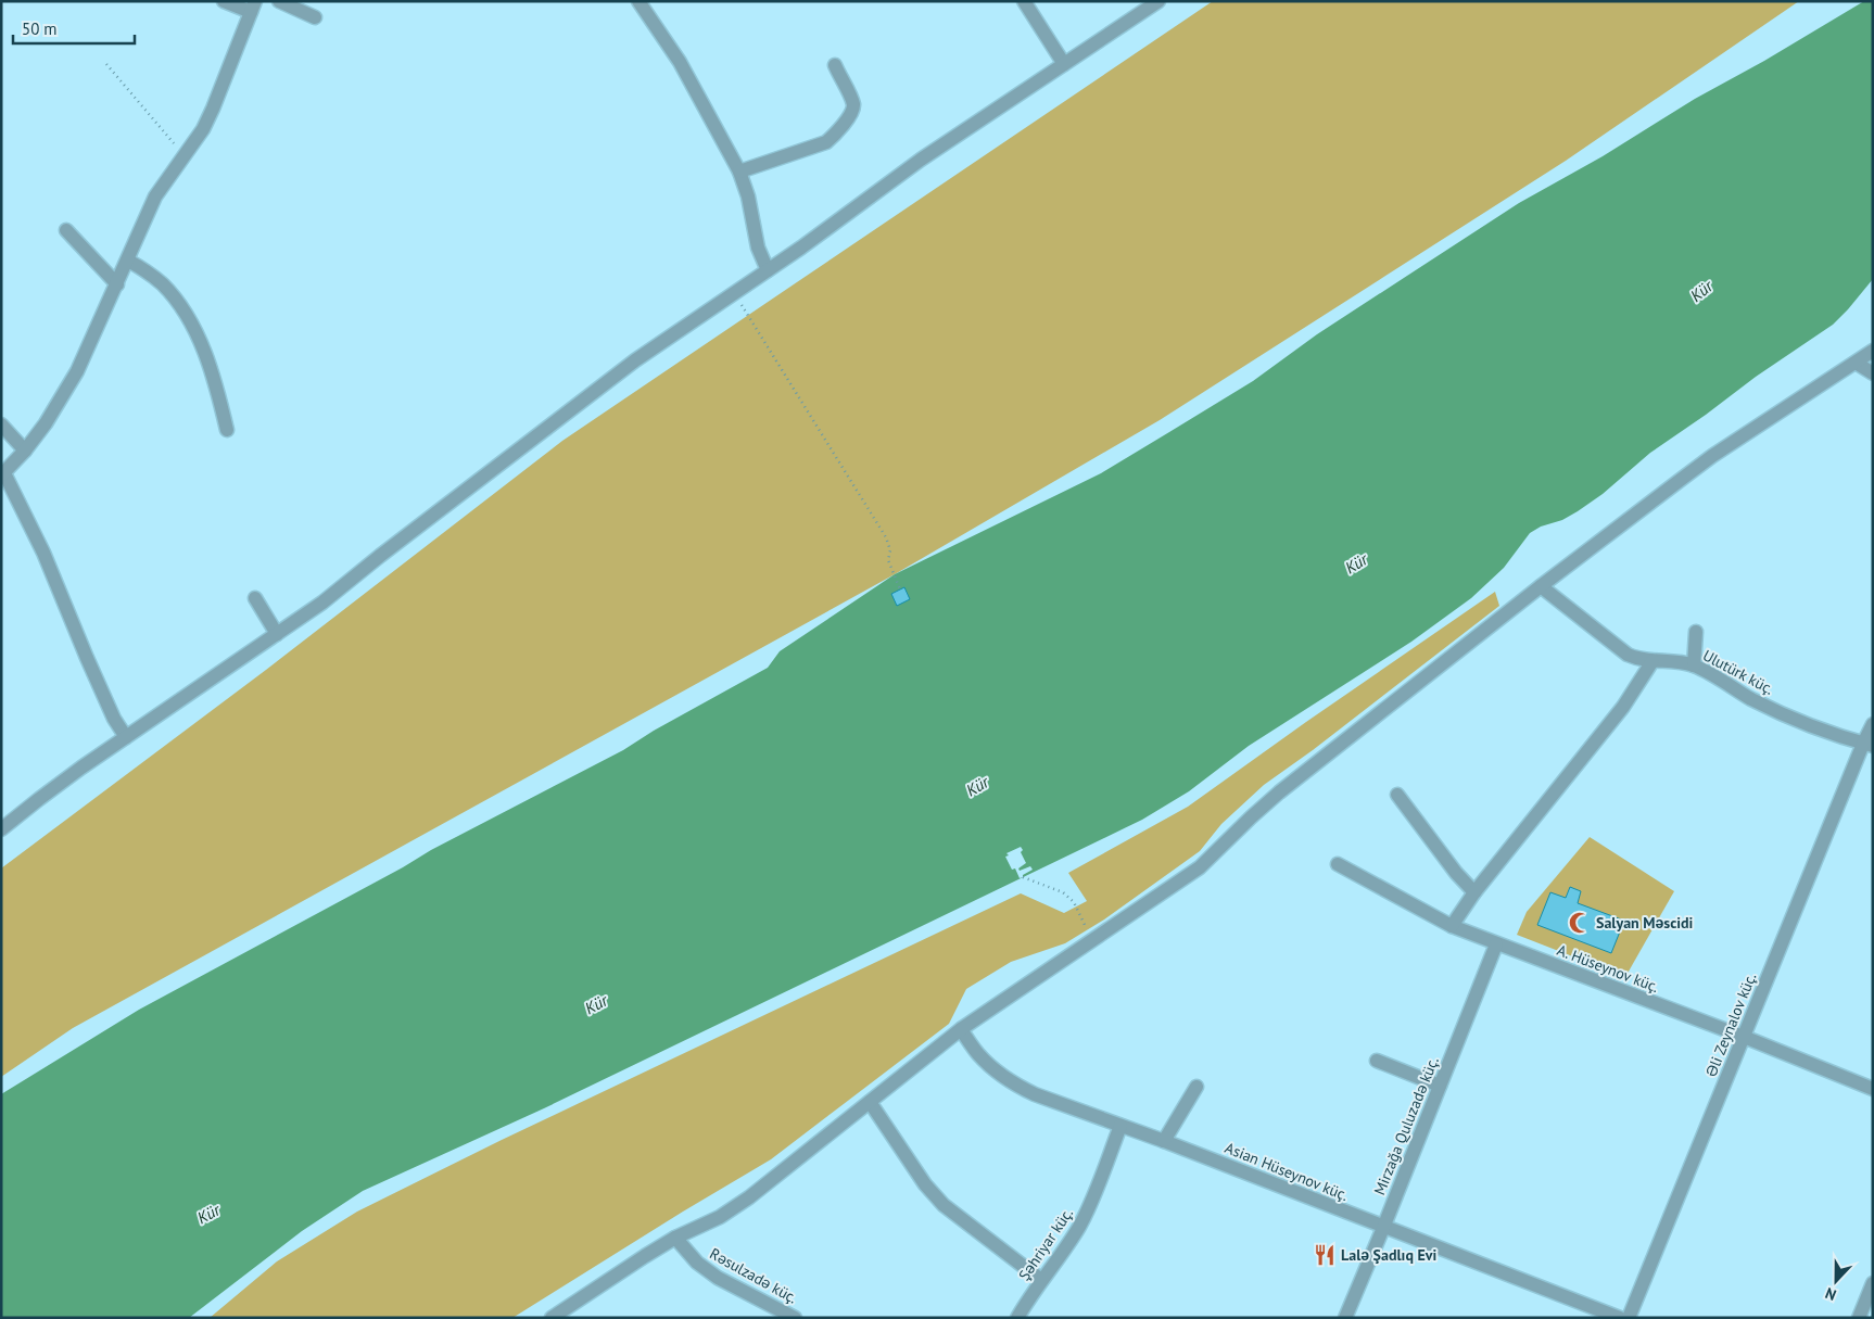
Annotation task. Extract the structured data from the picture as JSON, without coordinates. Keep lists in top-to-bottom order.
{
  "streets": {
    "street": [
      "Ulutürk küç.",
      "A. Hüseynov küç.",
      "Əli Zeynalov küç.",
      "Mirzağa Quluzadə küç.",
      "Asian Hüseynov küç.",
      "Şəhriyar küç.",
      "Rəsulzadə küç."
    ]
  },
  "crossings": [
    ["Ulutürk küç.", "Əli Zeynalov küç."],
    ["A. Hüseynov küç.", "Əli Zeynalov küç."],
    ["A. Hüseynov küç.", "Mirzağa Quluzadə küç."],
    ["Mirzağa Quluzadə küç.", "Asian Hüseynov küç."],
    ["Asian Hüseynov küç.", "Şəhriyar küç."]
  ],
  "water": ["Kür"],
  "places": {
    "mosque": ["Salyan Məscidi"],
    "restaurant": ["Lalə Şadlıq Evi"]
  },
  "scale_bar": "50 m",
  "north": "bottom"
}
